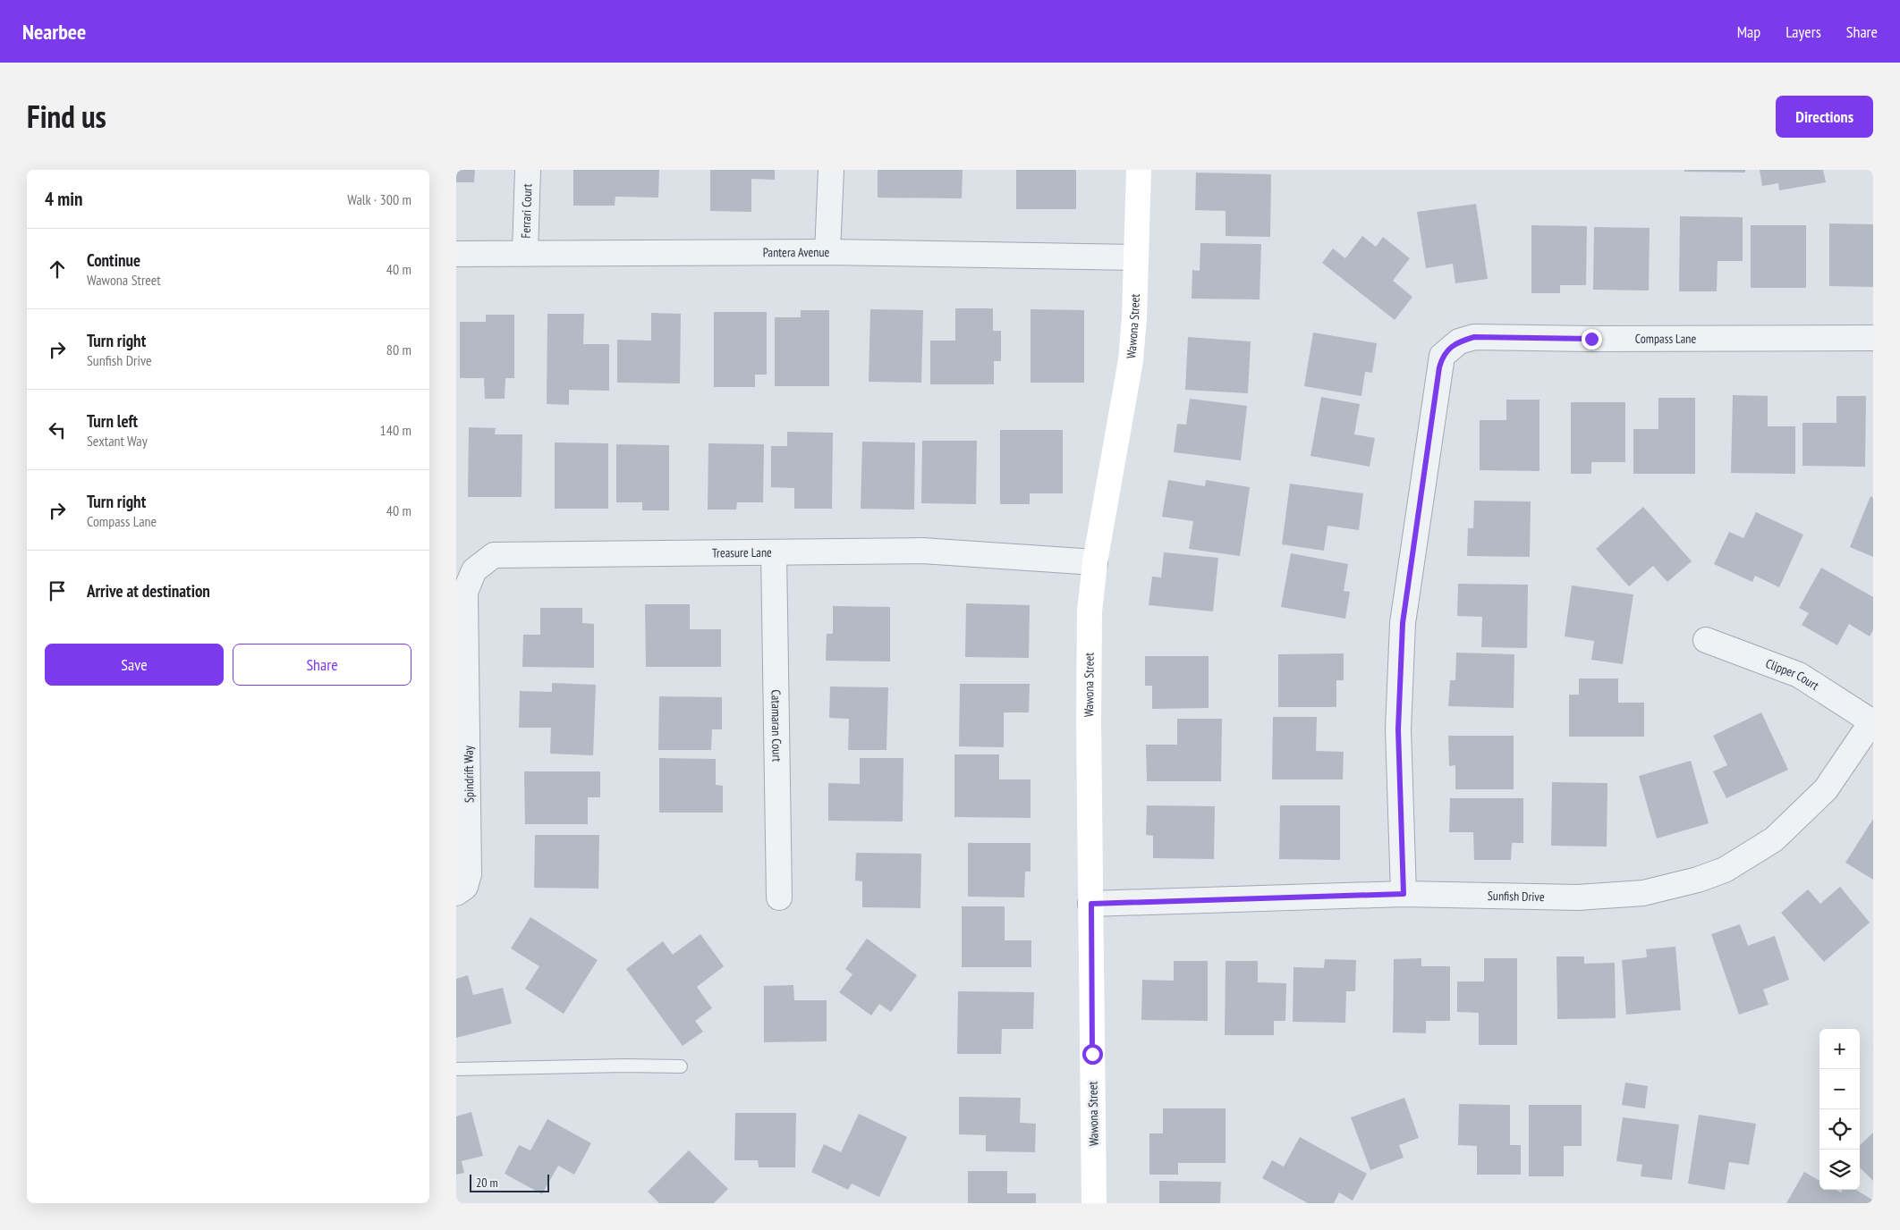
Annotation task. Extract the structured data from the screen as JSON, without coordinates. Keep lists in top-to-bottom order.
{
  "streets": {
    "street": [
      "Ferrari Court",
      "Pantera Avenue",
      "Wawona Street",
      "Compass Lane",
      "Treasure Lane",
      "Clipper Court",
      "Catamaran Court",
      "Spindrift Way",
      "Sunfish Drive"
    ]
  },
  "crossings": [
    ["Ferrari Court", "Pantera Avenue"],
    ["Pantera Avenue", "Wawona Street"],
    ["Wawona Street", "Treasure Lane"],
    ["Wawona Street", "Sunfish Drive"],
    ["Compass Lane", "Sunfish Drive"],
    ["Treasure Lane", "Catamaran Court"],
    ["Treasure Lane", "Spindrift Way"],
    ["Clipper Court", "Sunfish Drive"]
  ],
  "scale_bar": "20 m",
  "page": {
    "header": "Nearbee",
    "nav": ["Map", "Layers", "Share"],
    "title": "Find us",
    "buttons": [
      "Directions",
      ["Save", "Share"]
    ],
    "heading": ["4 min", "Walk · 300 m"],
    "list": [
      ["Continue", "Wawona Street", "40 m"],
      ["Turn right", "Sunfish Drive", "80 m"],
      ["Turn left", "Sextant Way", "140 m"],
      ["Turn right", "Compass Lane", "40 m"],
      "Arrive at destination"
    ],
    "map_buttons": ["+", "−"],
    "scale": "20 m"
  }
}
